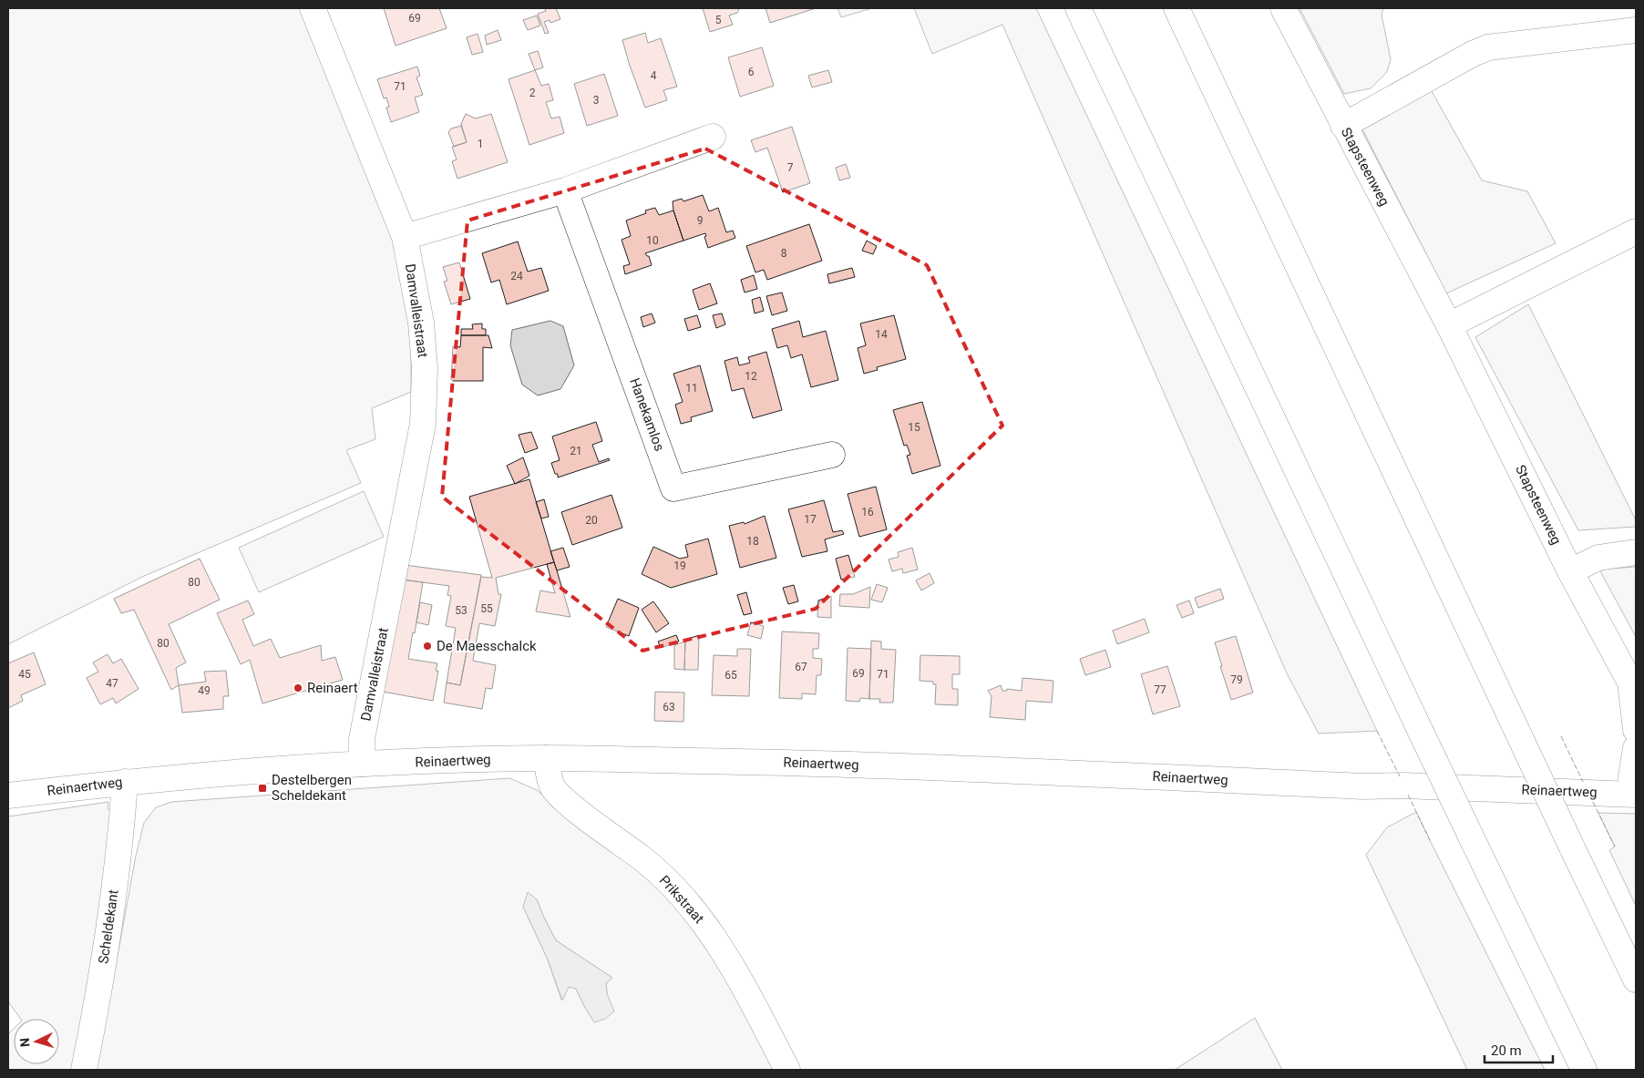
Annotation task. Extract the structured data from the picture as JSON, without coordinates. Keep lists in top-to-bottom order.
{
  "streets": {
    "main road": [
      "Stapsteenweg",
      "Damvalleistraat",
      "Hanekamlos",
      "Reinaertweg",
      "Prikstraat",
      "Scheldekant"
    ]
  },
  "crossings": [
    ["Damvalleistraat", "Reinaertweg"],
    ["Reinaertweg", "Prikstraat"],
    ["Reinaertweg", "Scheldekant"]
  ],
  "places": {
    "other": ["De Maesschalck", "Reinaert"],
    "transit": ["Destelbergen Scheldekant"]
  },
  "house_numbers": [
    "69",
    "5",
    "6",
    "4",
    "71",
    "2",
    "3",
    "1",
    "7",
    "9",
    "10",
    "8",
    "24",
    "14",
    "12",
    "11",
    "15",
    "21",
    "16",
    "17",
    "20",
    "18",
    "19",
    "80",
    "55",
    "53",
    "80",
    "67",
    "69",
    "45",
    "71",
    "65",
    "79",
    "47",
    "77",
    "49",
    "63"
  ],
  "scale_bar": "20 m",
  "north": "left"
}
